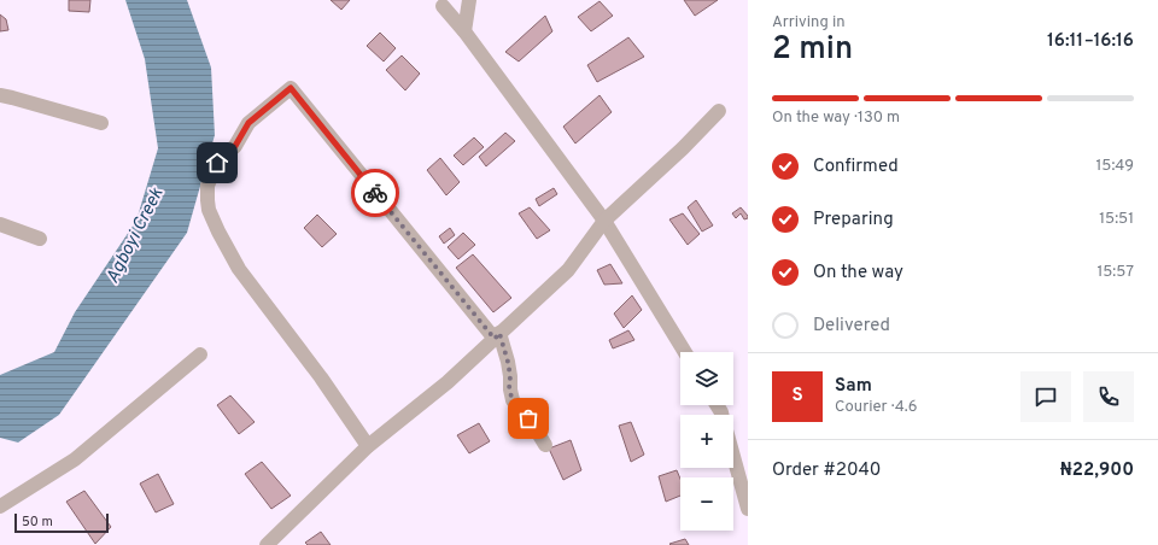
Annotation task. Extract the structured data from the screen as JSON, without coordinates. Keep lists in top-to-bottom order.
{
  "water": ["Agboyi Creek"],
  "scale_bar": "50 m",
  "page": {
    "heading": ["2 min", "Arriving in", "16:11–16:16"],
    "panel": [
      "Sam",
      "Courier · 4.6",
      "Order #2040",
      "₦22,900"
    ],
    "bar": "On the way · 130 m",
    "list": [
      ["Confirmed", "15:49"],
      ["Preparing", "15:51"],
      ["On the way", "15:57"],
      "Delivered"
    ],
    "map_buttons": ["+", "−"],
    "round": "S",
    "scale": "50 m"
  }
}
